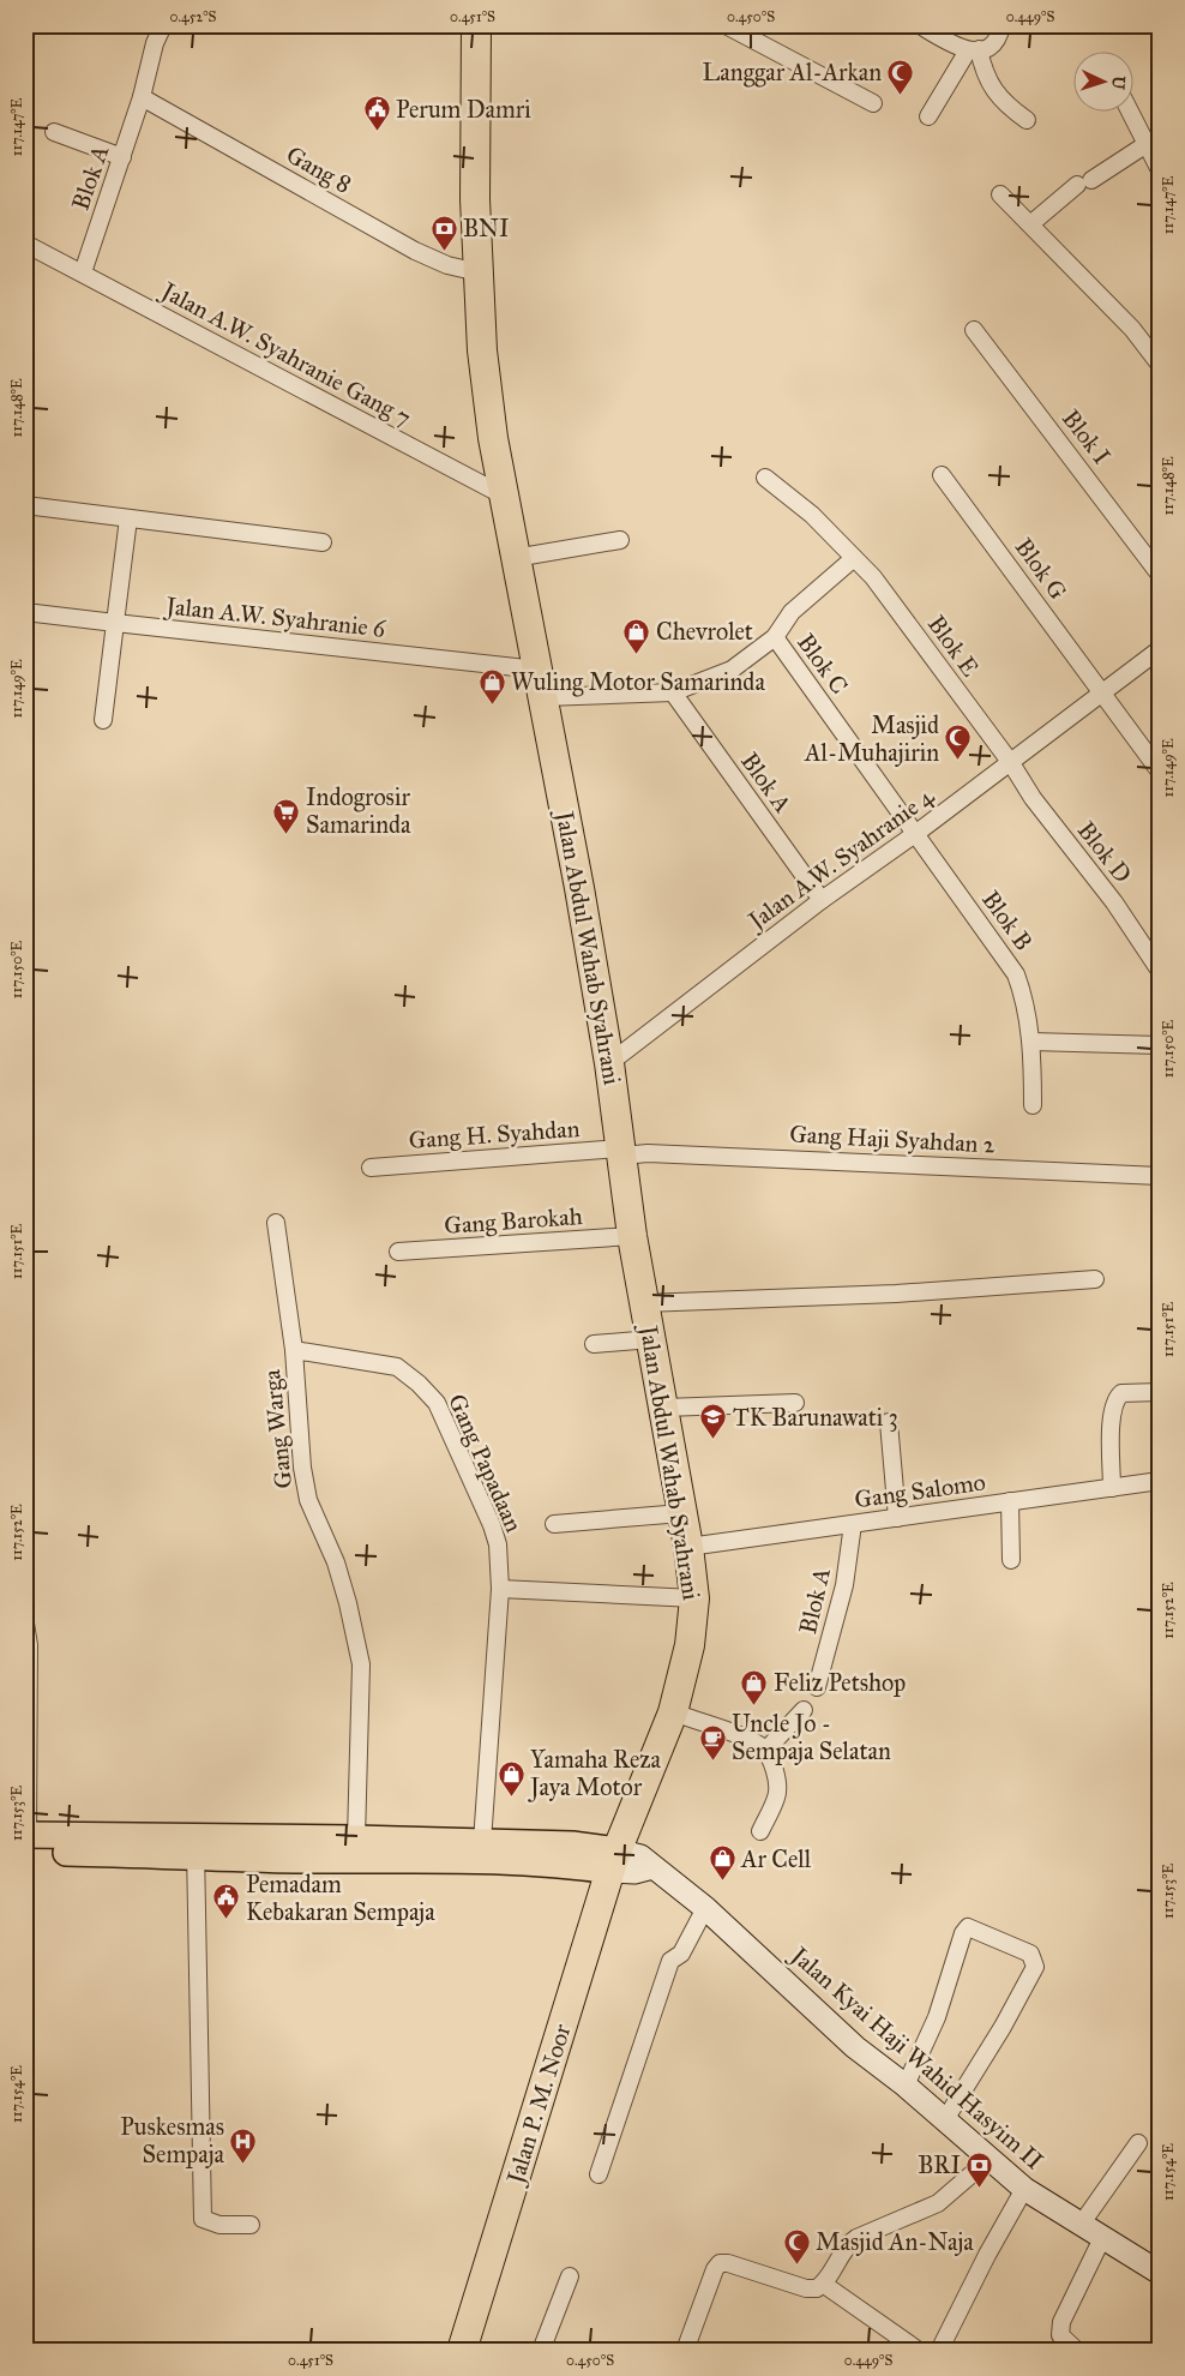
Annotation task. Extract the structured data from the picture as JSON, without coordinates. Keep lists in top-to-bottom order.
{
  "streets": {
    "highway": ["Jalan Abdul Wahab Syahrani", "Jalan P. M. Noor"],
    "street": [
      "Gang 8",
      "Blok A",
      "Jalan A.W. Syahranie Gang 7",
      "Blok I",
      "Blok G",
      "Jalan A.W. Syahranie 6",
      "Blok E",
      "Blok C",
      "Blok D",
      "Jalan A.W. Syahranie 4",
      "Blok B",
      "Gang H. Syahdan",
      "Gang Haji Syahdan 2",
      "Gang Barokah",
      "Gang Warga",
      "Gang Papadaan",
      "Gang Salomo",
      "Jalan Kyai Haji Wahid Hasyim II"
    ]
  },
  "crossings": [
    ["Gang 8", "Blok A"],
    ["Gang 8", "Jalan Abdul Wahab Syahrani"],
    ["Blok A", "Jalan A.W. Syahranie Gang 7"],
    ["Blok A", "Jalan A.W. Syahranie 4"],
    ["Blok A", "Gang Salomo"],
    ["Jalan A.W. Syahranie Gang 7", "Jalan Abdul Wahab Syahrani"],
    ["Blok G", "Jalan A.W. Syahranie 4"],
    ["Jalan A.W. Syahranie 6", "Jalan Abdul Wahab Syahrani"],
    ["Blok E", "Blok D"],
    ["Blok E", "Jalan A.W. Syahranie 4"],
    ["Blok C", "Jalan A.W. Syahranie 4"],
    ["Blok C", "Blok B"],
    ["Blok D", "Jalan A.W. Syahranie 4"],
    ["Jalan A.W. Syahranie 4", "Blok B"],
    ["Jalan A.W. Syahranie 4", "Jalan Abdul Wahab Syahrani"],
    ["Jalan Abdul Wahab Syahrani", "Gang H. Syahdan"],
    ["Jalan Abdul Wahab Syahrani", "Gang Haji Syahdan 2"],
    ["Jalan Abdul Wahab Syahrani", "Gang Barokah"],
    ["Jalan Abdul Wahab Syahrani", "Gang Salomo"],
    ["Jalan Abdul Wahab Syahrani", "Jalan Kyai Haji Wahid Hasyim II"],
    ["Jalan Abdul Wahab Syahrani", "Jalan P. M. Noor"],
    ["Gang H. Syahdan", "Gang Haji Syahdan 2"],
    ["Gang Warga", "Gang Papadaan"],
    ["Jalan Kyai Haji Wahid Hasyim II", "Jalan P. M. Noor"]
  ],
  "places": {
    "mosque": ["Langgar Al-Arkan", "Masjid Al-Muhajirin", "Masjid An-Naja"],
    "public building": ["Perum Damri", "Pemadam Kebakaran Sempaja"],
    "bank": ["BNI", "BRI"],
    "shop": [
      "Chevrolet",
      "Wuling Motor Samarinda",
      "Feliz Petshop",
      "Yamaha Reza Jaya Motor",
      "Ar Cell"
    ],
    "supermarket": ["Indogrosir Samarinda"],
    "school or university": ["TK Barunawati 3"],
    "cafe": ["Uncle Jo - Sempaja Selatan"],
    "hospital": ["Puskesmas Sempaja"]
  },
  "north": "right",
  "coordinates": [
    "0.452°S",
    "0.451°S",
    "0.450°S",
    "0.449°S",
    "117.147°E",
    "117.148°E",
    "117.149°E",
    "117.150°E",
    "117.151°E",
    "117.152°E",
    "117.153°E",
    "117.154°E"
  ]
}
